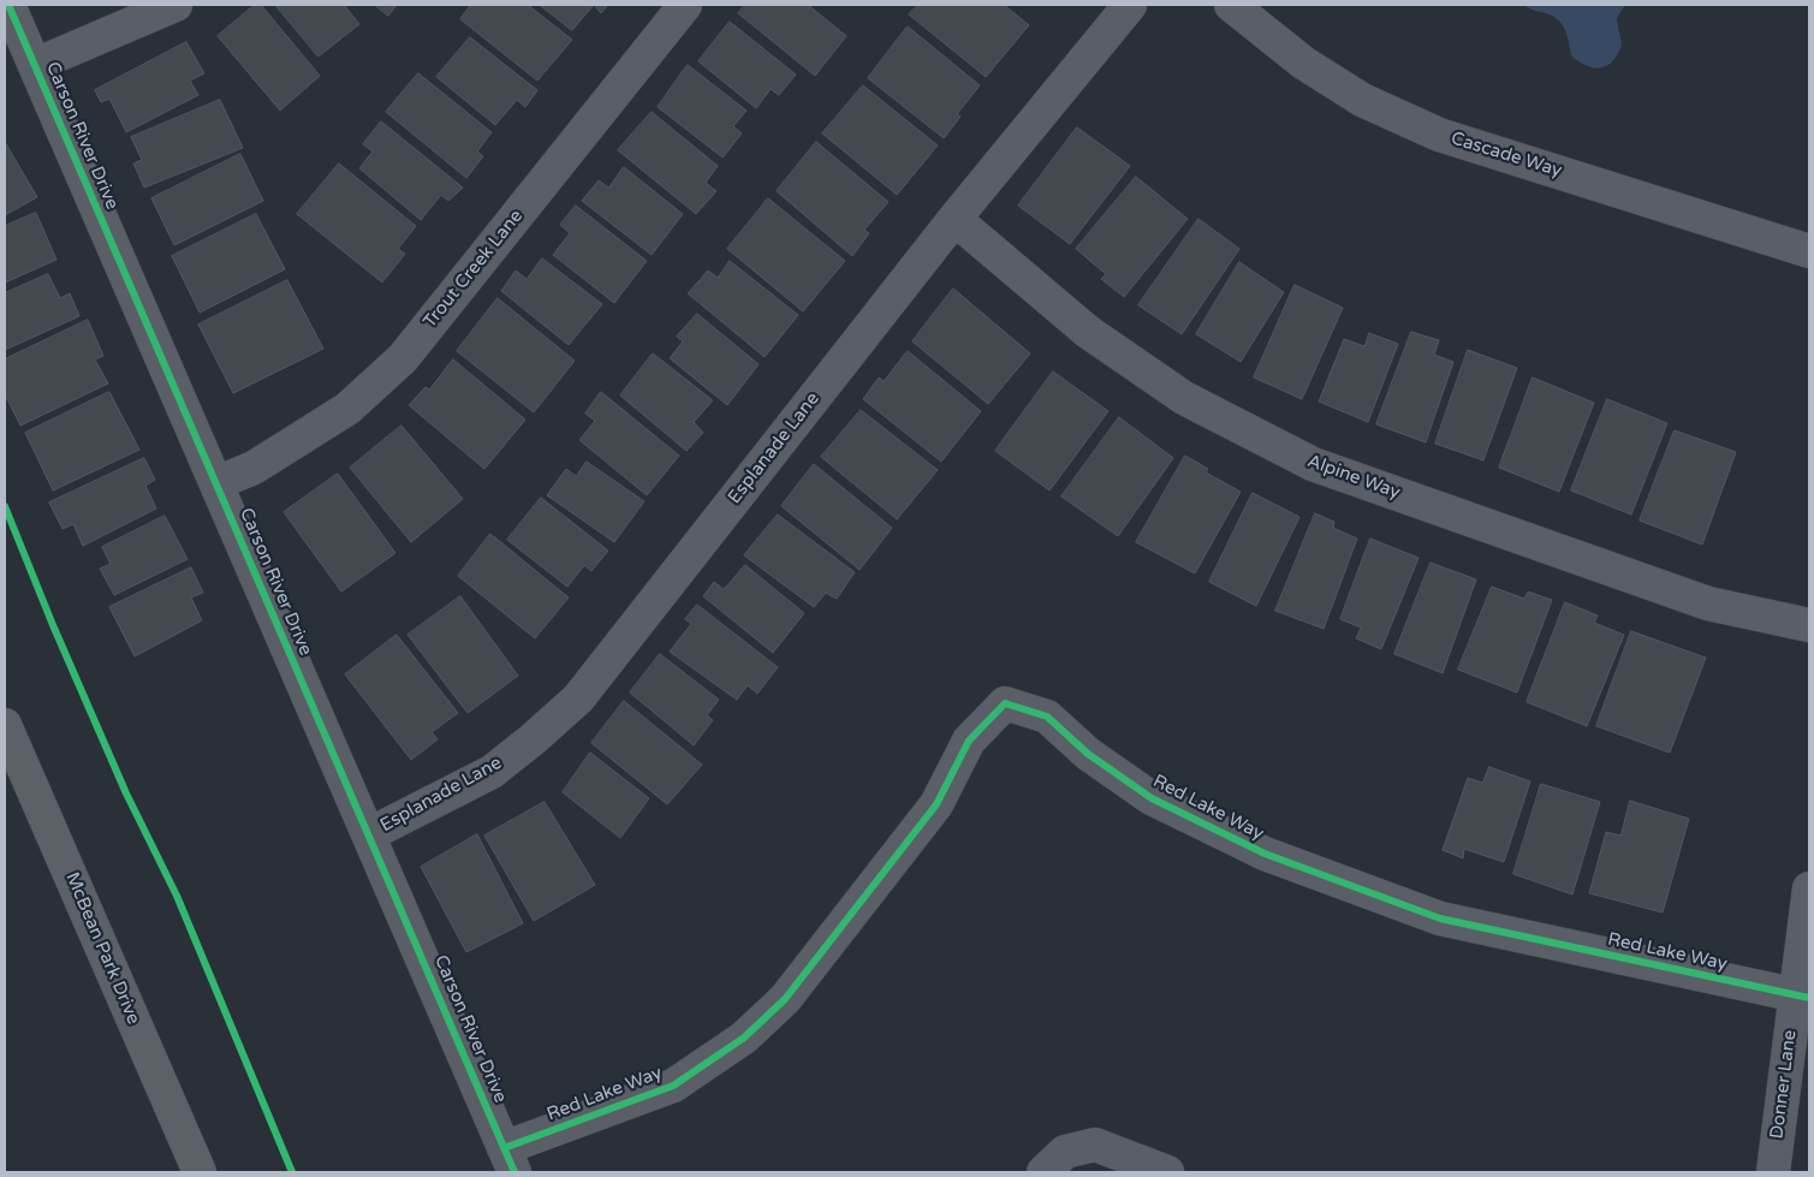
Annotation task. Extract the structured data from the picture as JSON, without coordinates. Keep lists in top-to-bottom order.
{
  "streets": {
    "main road": ["McBean Park Drive"],
    "street": [
      "Carson River Drive",
      "Cascade Way",
      "Trout Creek Lane",
      "Esplanade Lane",
      "Alpine Way",
      "Red Lake Way",
      "Donner Lane"
    ]
  },
  "crossings": [
    ["Carson River Drive", "Trout Creek Lane"],
    ["Carson River Drive", "Esplanade Lane"],
    ["Carson River Drive", "Red Lake Way"],
    ["Esplanade Lane", "Alpine Way"],
    ["Red Lake Way", "Donner Lane"]
  ]
}
